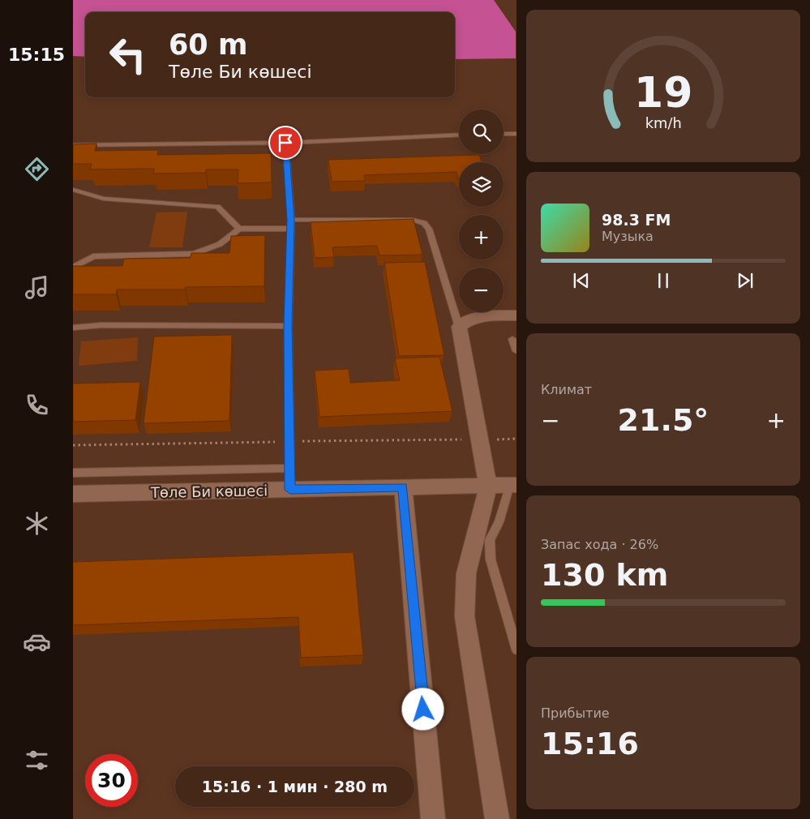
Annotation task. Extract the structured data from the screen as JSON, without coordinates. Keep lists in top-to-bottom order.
{
  "streets": {
    "street": ["Төле Би көшесі"]
  },
  "page": {
    "tabs": "15:15",
    "turn": ["60 m", "Төле Би көшесі"],
    "map_buttons": ["+", "−"],
    "song": ["98.3 FM", "Музыка"],
    "tile": [
      "Климат",
      ["Запас хода · 26%", "130 km"],
      ["Прибытие", "15:16"]
    ],
    "heat": ["−", "21.5°", "+"],
    "limit": "30",
    "trip": "15:16 · 1 мин · 280 m",
    "gauge": ["19", "km/h"]
  }
}
